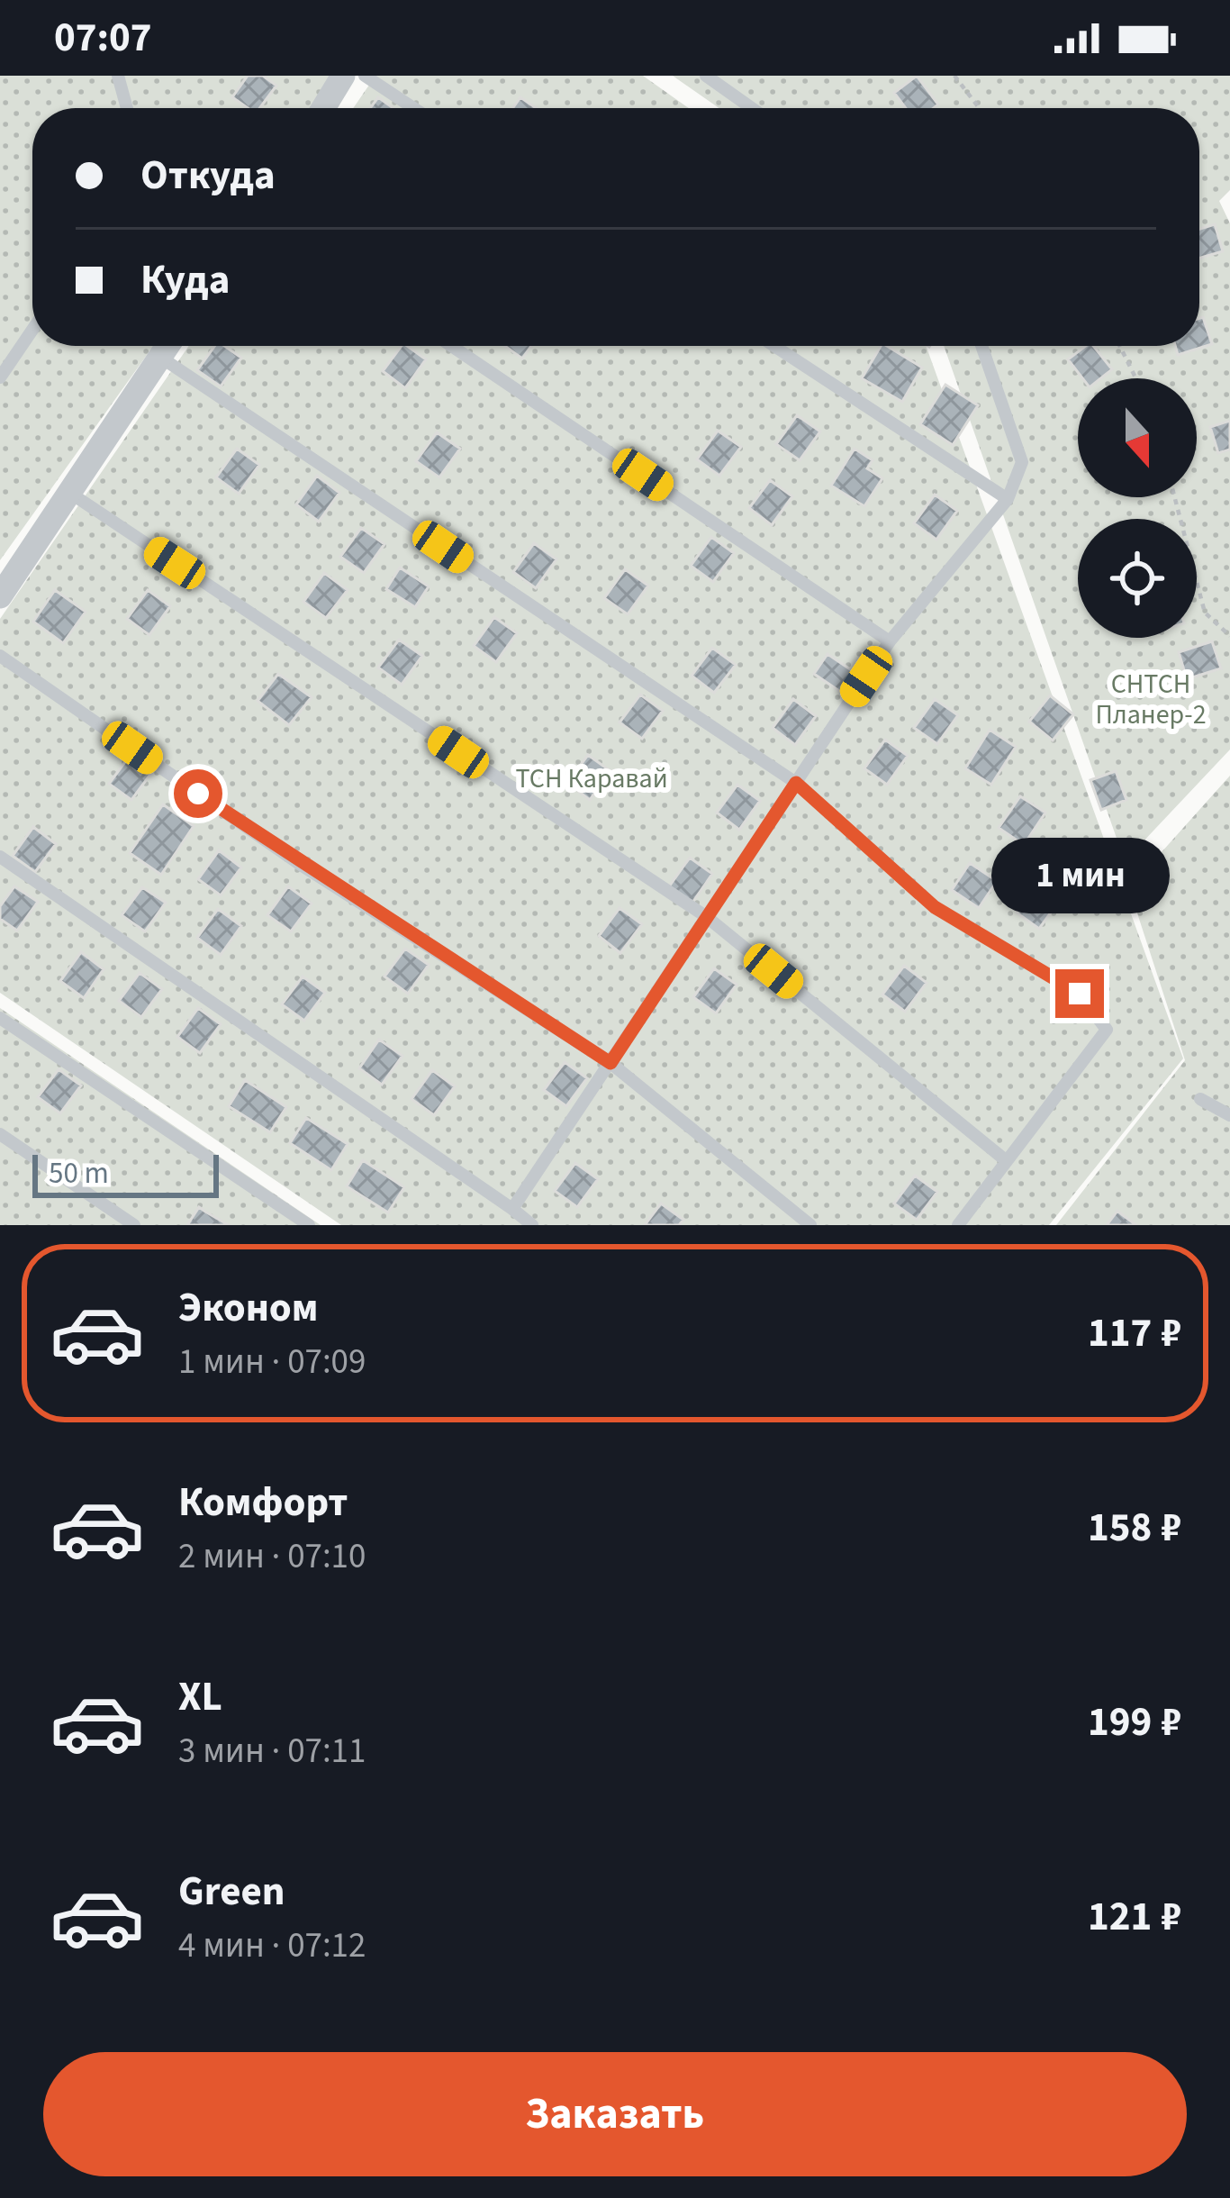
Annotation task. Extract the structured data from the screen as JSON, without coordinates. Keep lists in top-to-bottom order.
{
  "parks": ["СНТСН Планер-2", "ТСН Каравай"],
  "scale_bar": "50 m",
  "north": "bottom",
  "page": {
    "status": "07:07",
    "banner": ["Откуда", "Куда"],
    "bubble": "1 мин",
    "scale": "50 m",
    "list": [
      {
        "name": "Эконом",
        "note": "1 мин · 07:09",
        "value": "117 ₽"
      },
      {
        "name": "Комфорт",
        "note": "2 мин · 07:10",
        "value": "158 ₽"
      },
      {
        "name": "XL",
        "note": "3 мин · 07:11",
        "value": "199 ₽"
      },
      {
        "name": "Green",
        "note": "4 мин · 07:12",
        "value": "121 ₽"
      }
    ],
    "buttons": "Заказать"
  }
}
